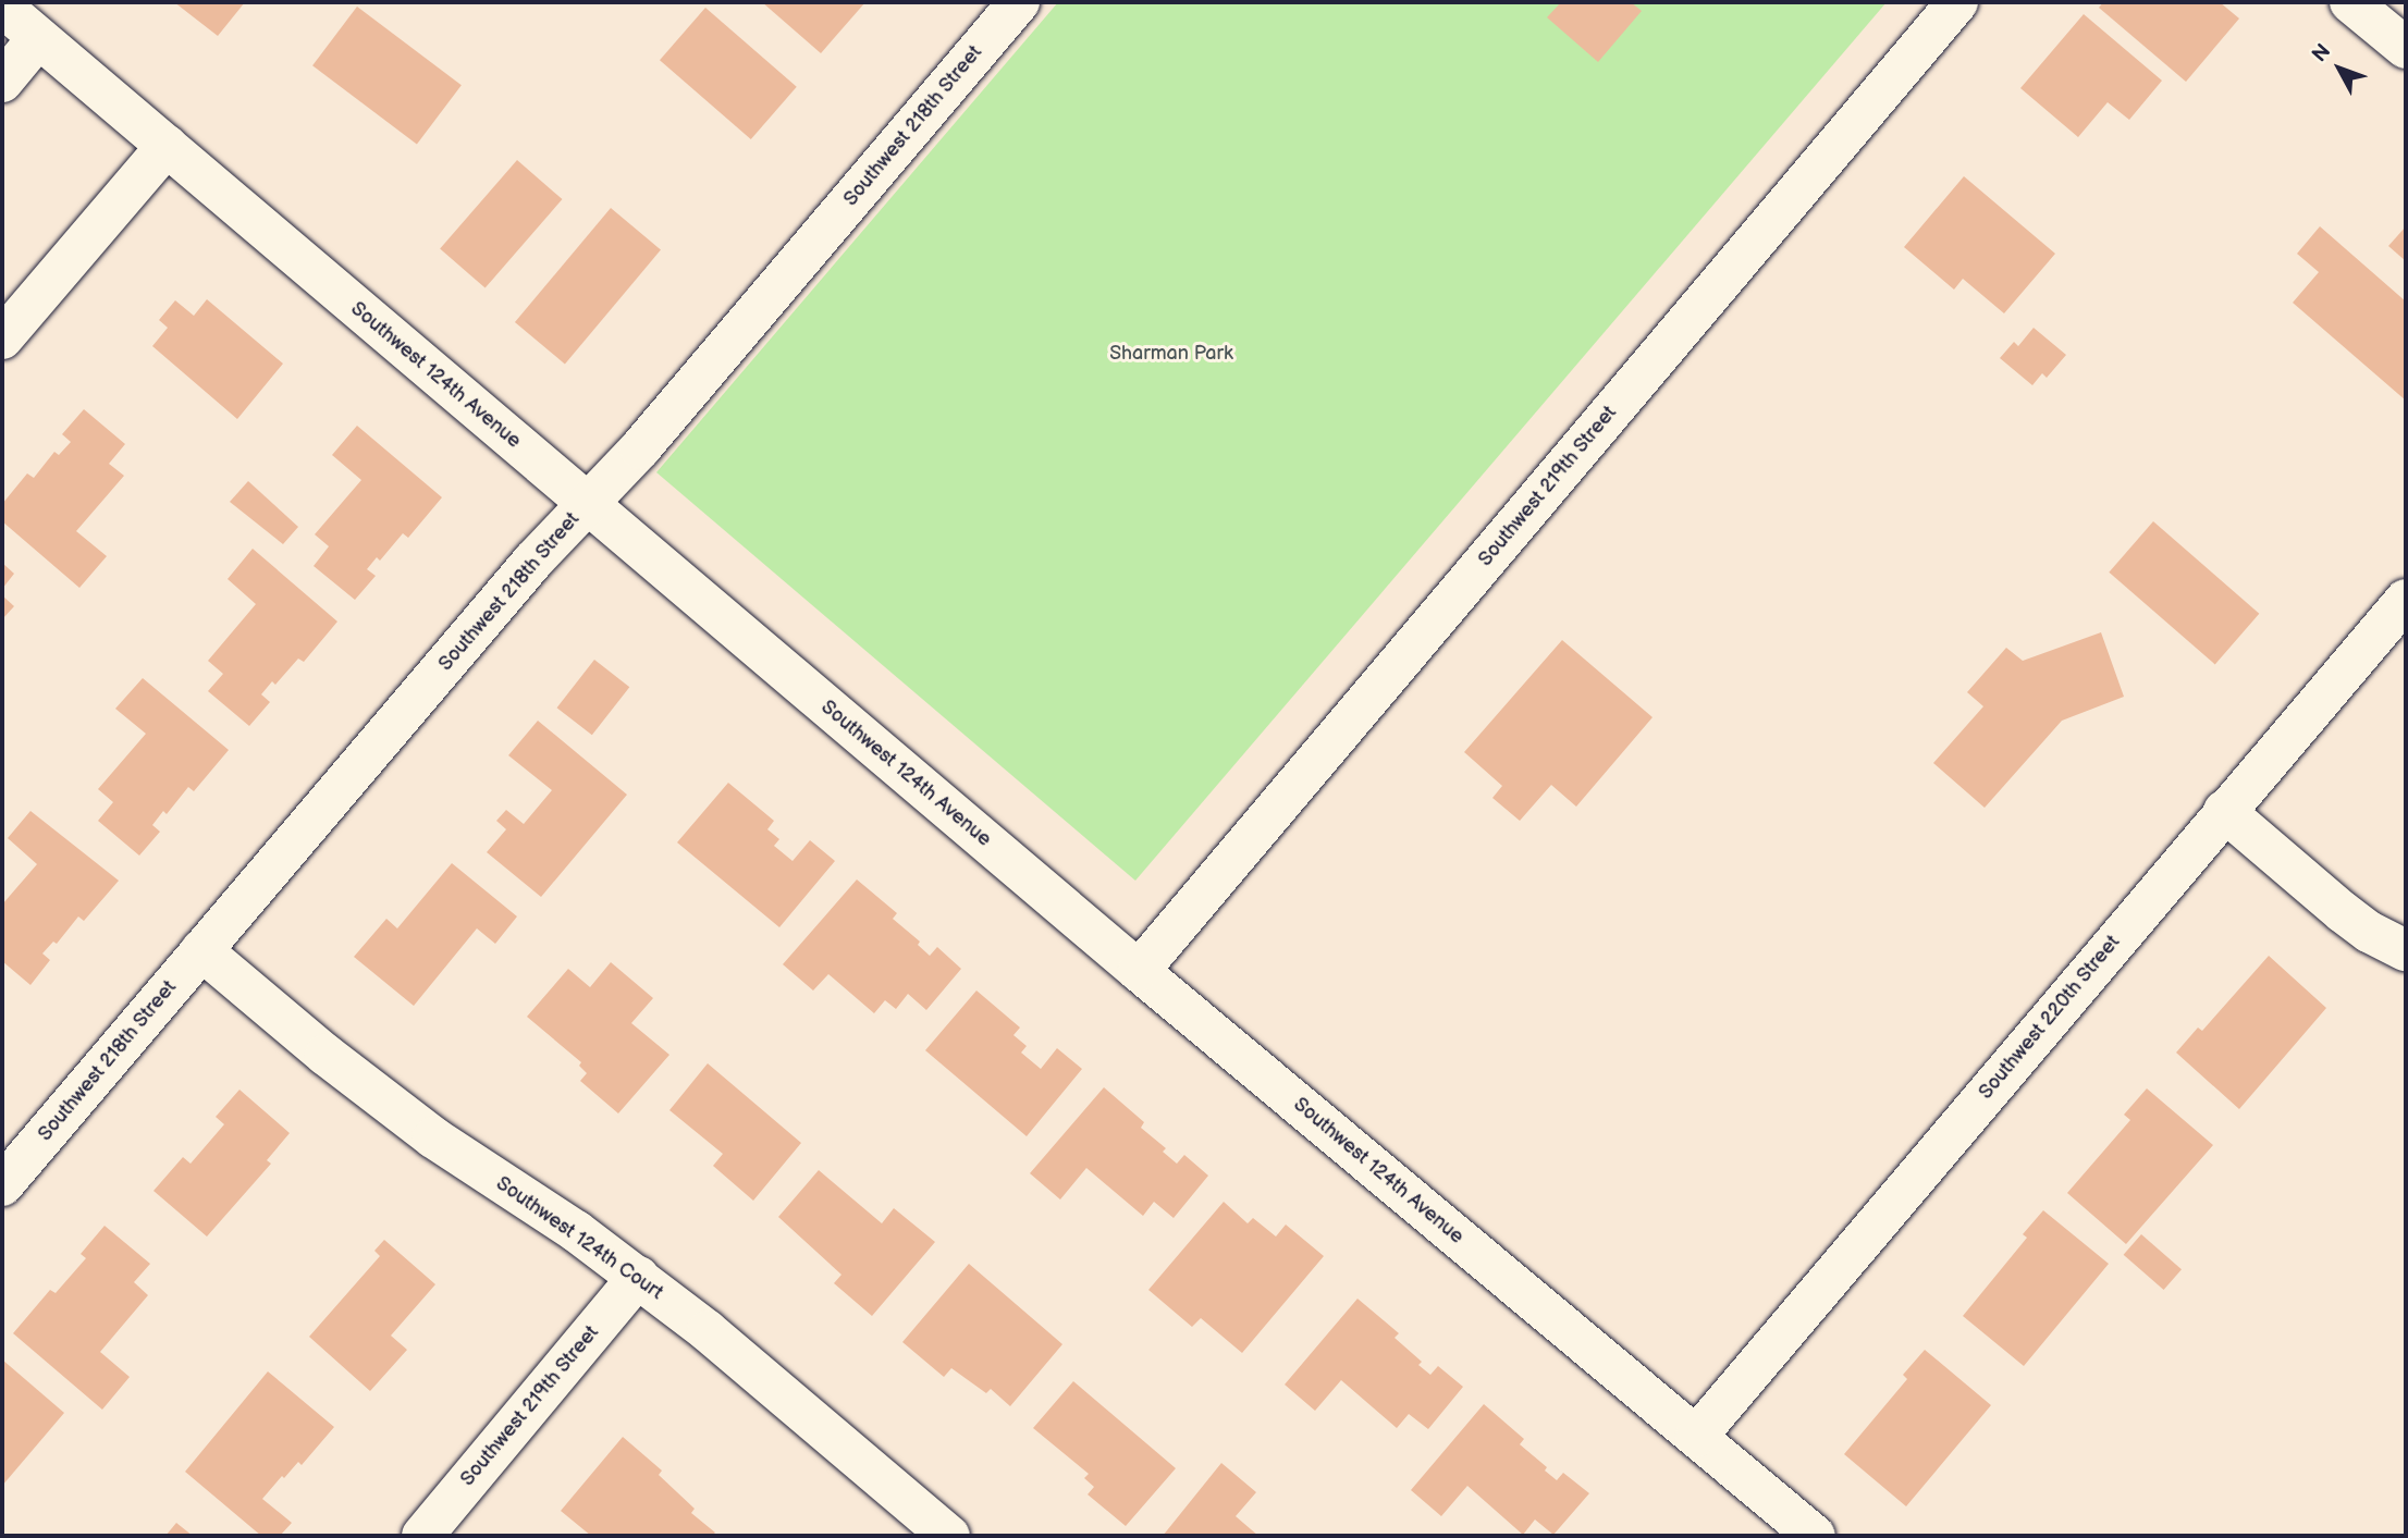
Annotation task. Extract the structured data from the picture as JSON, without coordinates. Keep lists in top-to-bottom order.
{
  "streets": {
    "street": [
      "Southwest 218th Street",
      "Southwest 124th Avenue",
      "Southwest 219th Street",
      "Southwest 220th Street",
      "Southwest 124th Court"
    ]
  },
  "crossings": [
    ["Southwest 218th Street", "Southwest 124th Avenue"],
    ["Southwest 218th Street", "Southwest 124th Court"],
    ["Southwest 124th Avenue", "Southwest 219th Street"],
    ["Southwest 124th Avenue", "Southwest 220th Street"],
    ["Southwest 219th Street", "Southwest 124th Court"]
  ],
  "parks": ["Sharman Park"],
  "north": "top left"
}
